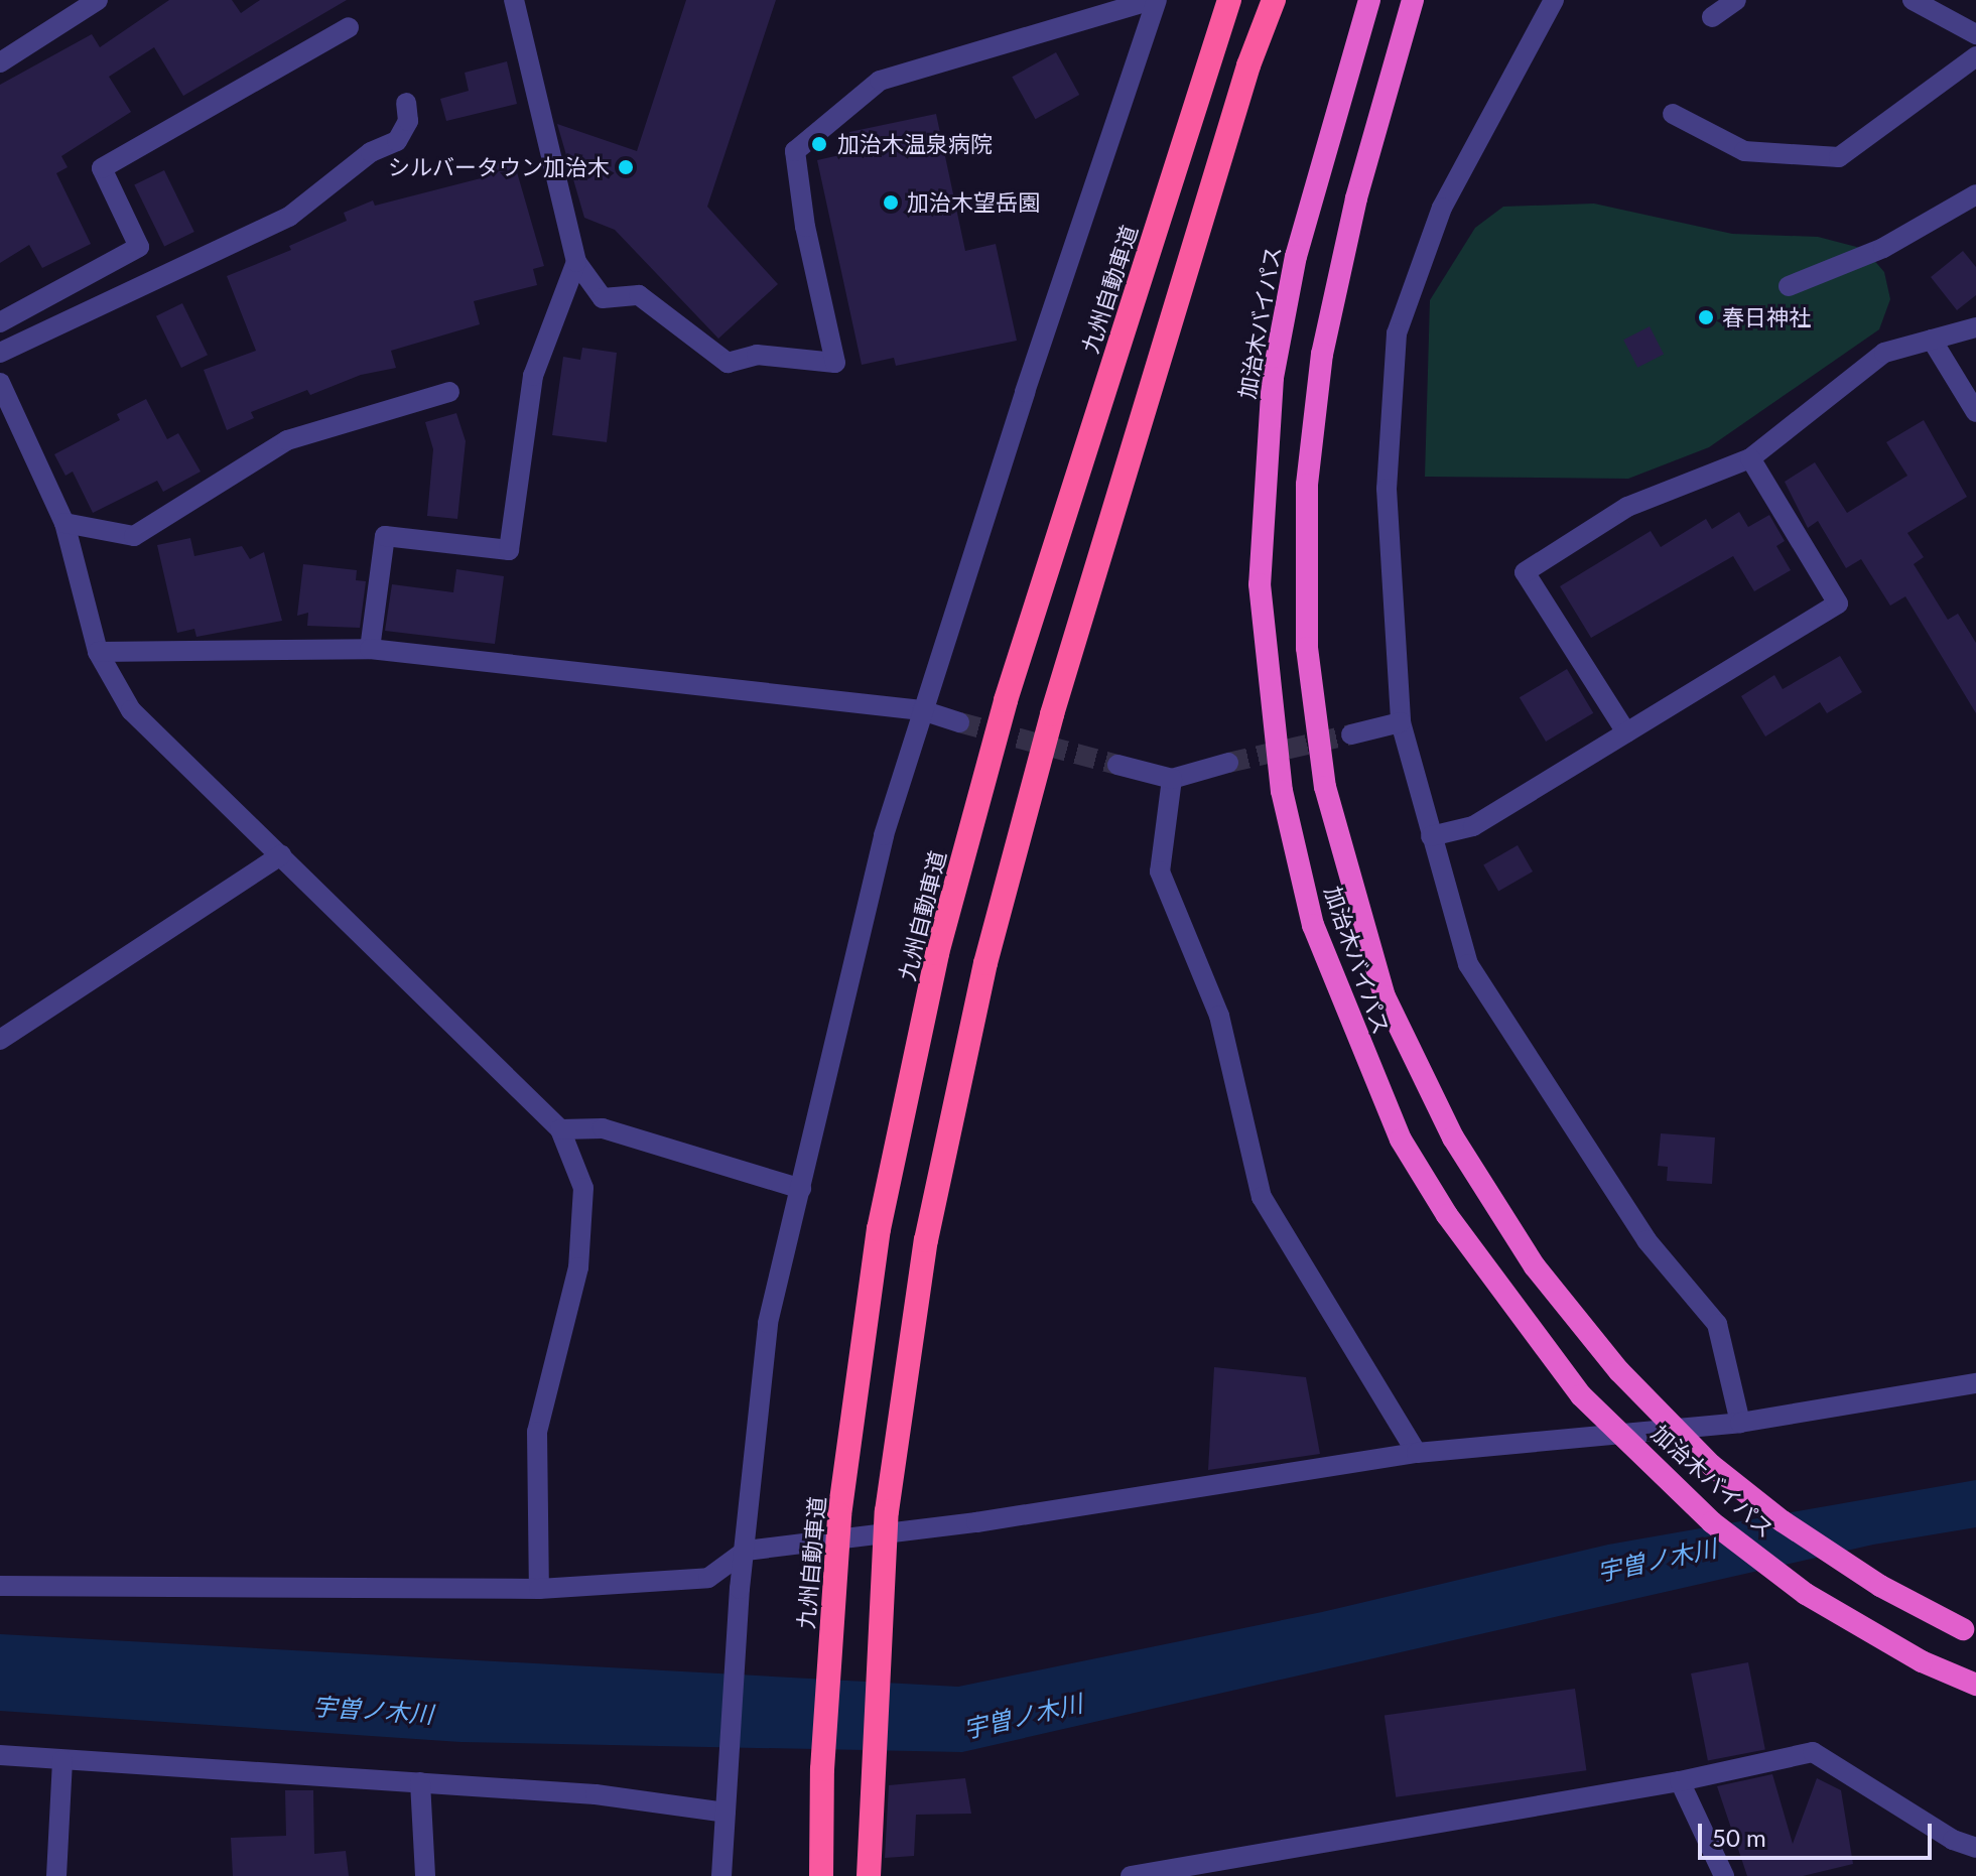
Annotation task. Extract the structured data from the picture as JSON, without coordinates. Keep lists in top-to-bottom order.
{
  "streets": {
    "highway": ["九州自動車道", "加治木バイパス"]
  },
  "water": ["宇曽ノ木川"],
  "places": [
    "加治木温泉病院",
    "シルバータウン加治木",
    "加治木望岳園",
    "春日神社"
  ],
  "scale_bar": "50 m"
}
